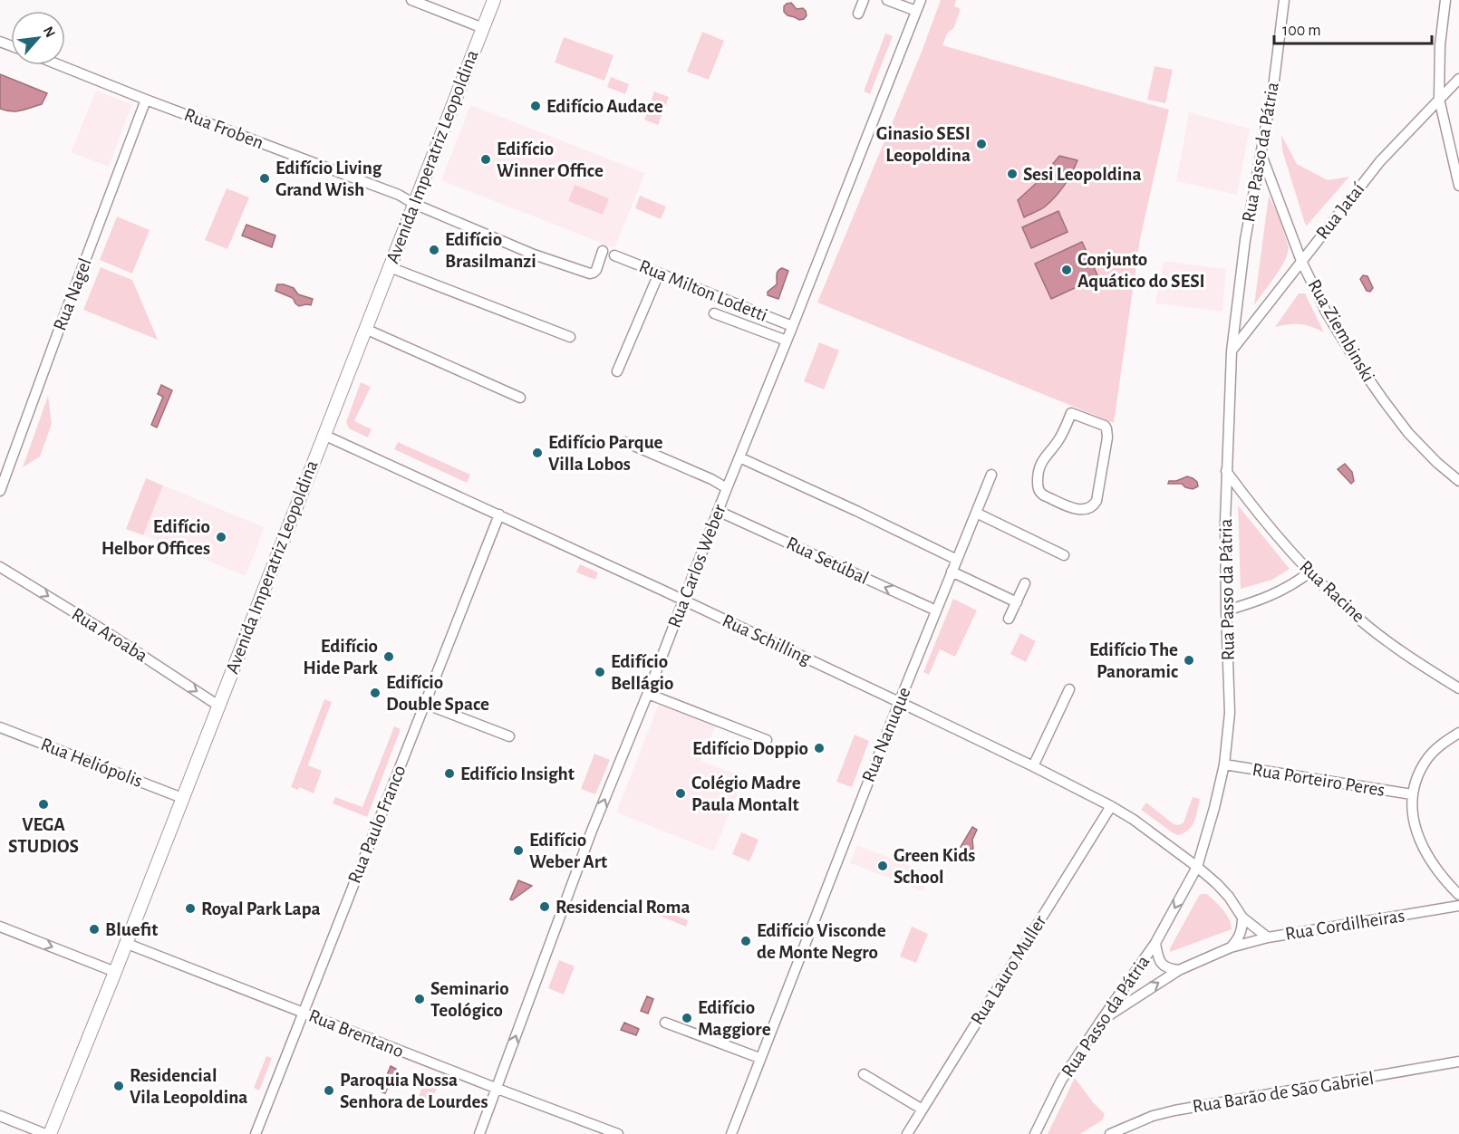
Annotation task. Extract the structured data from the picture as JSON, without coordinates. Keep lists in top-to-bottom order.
{
  "streets": {
    "main road": ["Avenida Imperatriz Leopoldina"],
    "street": [
      "Rua Froben",
      "Rua Passo da Pátria",
      "Rua Jataí",
      "Rua Milton Lodetti",
      "Rua Nagel",
      "Rua Ziembinski",
      "Rua Setúbal",
      "Rua Carlos Weber",
      "Rua Racine",
      "Rua Aroaba",
      "Rua Schilling",
      "Rua Nanuque",
      "Rua Heliópolis",
      "Rua Porteiro Peres",
      "Rua Paulo Franco",
      "Rua Cordilheiras",
      "Rua Lauro Muller",
      "Rua Brentano",
      "Rua Barão de São Gabriel"
    ]
  },
  "crossings": [
    ["Rua Froben", "Avenida Imperatriz Leopoldina"],
    ["Rua Froben", "Rua Nagel"],
    ["Rua Passo da Pátria", "Rua Jataí"],
    ["Rua Passo da Pátria", "Rua Ziembinski"],
    ["Rua Passo da Pátria", "Rua Racine"],
    ["Rua Passo da Pátria", "Rua Schilling"],
    ["Rua Passo da Pátria", "Rua Porteiro Peres"],
    ["Rua Passo da Pátria", "Rua Cordilheiras"],
    ["Avenida Imperatriz Leopoldina", "Rua Aroaba"],
    ["Avenida Imperatriz Leopoldina", "Rua Schilling"],
    ["Avenida Imperatriz Leopoldina", "Rua Heliópolis"],
    ["Avenida Imperatriz Leopoldina", "Rua Brentano"],
    ["Rua Jataí", "Rua Ziembinski"],
    ["Rua Milton Lodetti", "Rua Carlos Weber"],
    ["Rua Setúbal", "Rua Carlos Weber"],
    ["Rua Setúbal", "Rua Nanuque"],
    ["Rua Carlos Weber", "Rua Schilling"],
    ["Rua Carlos Weber", "Rua Brentano"],
    ["Rua Schilling", "Rua Nanuque"],
    ["Rua Schilling", "Rua Paulo Franco"],
    ["Rua Schilling", "Rua Cordilheiras"],
    ["Rua Schilling", "Rua Lauro Muller"],
    ["Rua Paulo Franco", "Rua Brentano"]
  ],
  "one_way": ["Rua Aroaba"],
  "places": [
    "Edifício Audace",
    "Ginasio SESI Leopoldina",
    "Edifício Winner Office",
    "Sesi Leopoldina",
    "Edifício Living Grand Wish",
    "Edifício Brasilmanzi",
    "Conjunto Aquático do SESI",
    "Edifício Parque Villa Lobos",
    "Edifício Helbor Offices",
    "Edifício Hide Park",
    "Edifício The Panoramic",
    "Edifício Bellágio",
    "Edifício Double Space",
    "Edifício Doppio",
    "Edifício Insight",
    "Colégio Madre Paula Montalt",
    "VEGA STUDIOS",
    "Edifício Weber Art",
    "Green Kids School",
    "Residencial Roma",
    "Royal Park Lapa",
    "Bluefit",
    "Edifício Visconde de Monte Negro",
    "Seminario Teológico",
    "Edifício Maggiore",
    "Residencial Vila Leopoldina",
    "Paroquia Nossa Senhora de Lourdes"
  ],
  "scale_bar": "100 m",
  "north": "top right"
}
